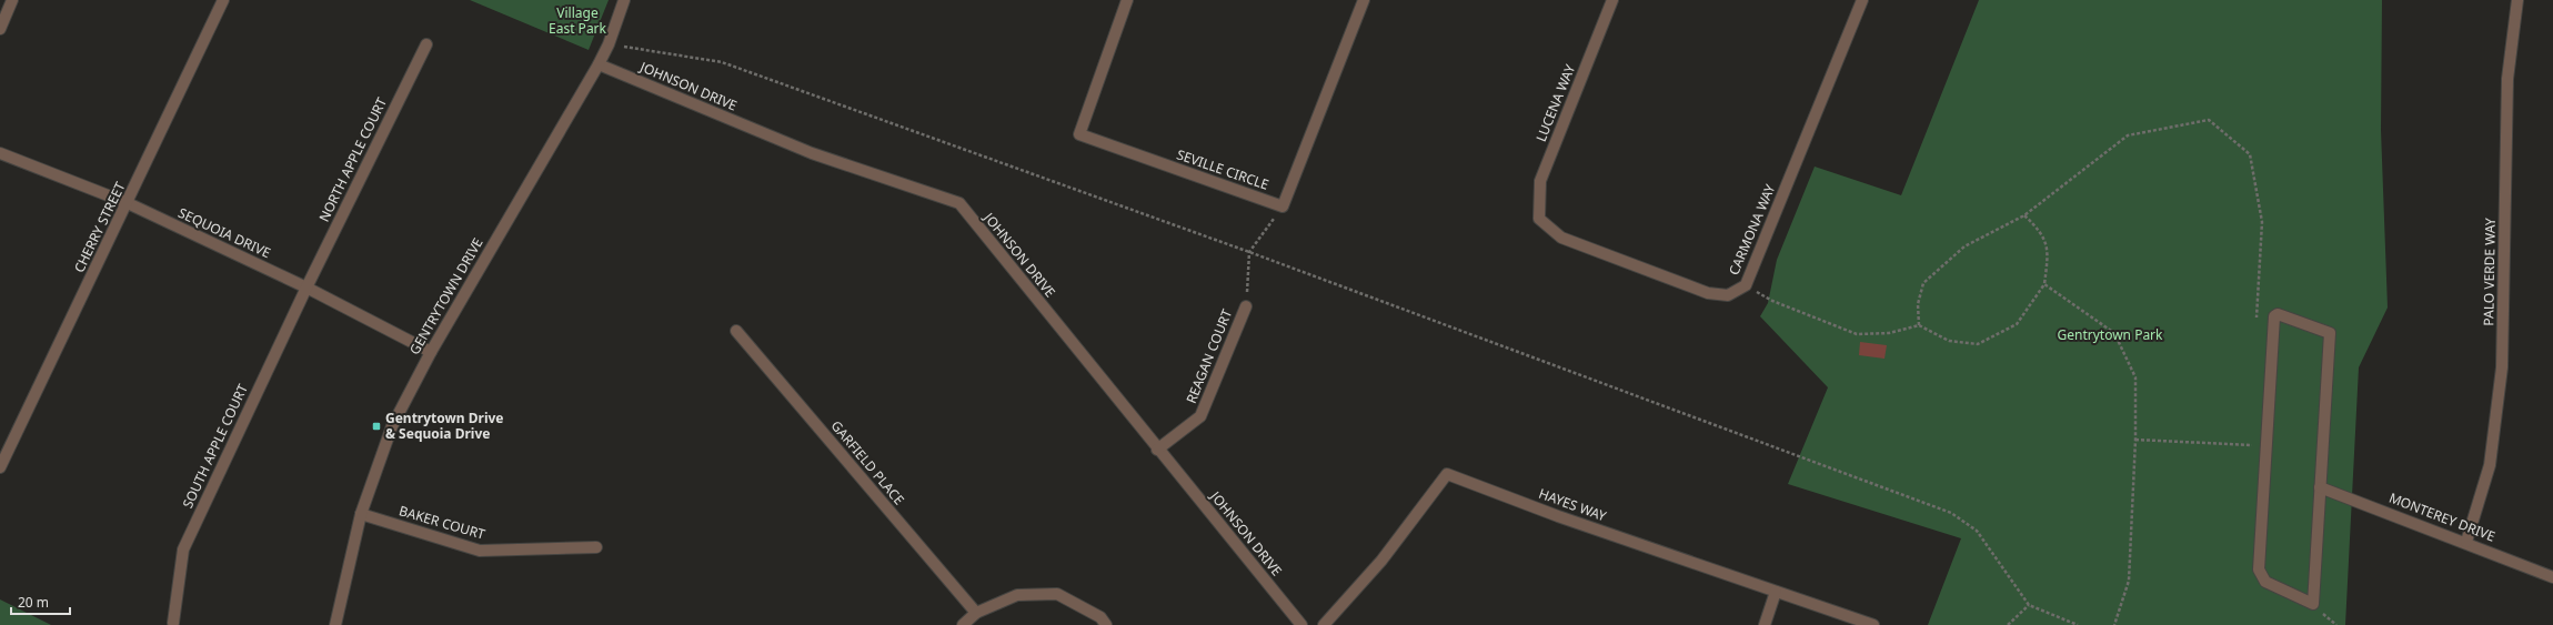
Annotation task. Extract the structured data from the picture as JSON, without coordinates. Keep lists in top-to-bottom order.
{
  "streets": {
    "street": [
      "JOHNSON DRIVE",
      "LUCENA WAY",
      "NORTH APPLE COURT",
      "SEVILLE CIRCLE",
      "CHERRY STREET",
      "CARMONA WAY",
      "SEQUOIA DRIVE",
      "PALO VERDE WAY",
      "GENTRYTOWN DRIVE",
      "REAGAN COURT",
      "SOUTH APPLE COURT",
      "GARFIELD PLACE",
      "HAYES WAY",
      "MONTEREY DRIVE",
      "BAKER COURT"
    ]
  },
  "crossings": [
    ["JOHNSON DRIVE", "GENTRYTOWN DRIVE"],
    ["JOHNSON DRIVE", "REAGAN COURT"],
    ["LUCENA WAY", "CARMONA WAY"],
    ["NORTH APPLE COURT", "SEQUOIA DRIVE"],
    ["NORTH APPLE COURT", "SOUTH APPLE COURT"],
    ["CHERRY STREET", "SEQUOIA DRIVE"],
    ["SEQUOIA DRIVE", "GENTRYTOWN DRIVE"],
    ["SEQUOIA DRIVE", "SOUTH APPLE COURT"],
    ["PALO VERDE WAY", "MONTEREY DRIVE"],
    ["GENTRYTOWN DRIVE", "BAKER COURT"]
  ],
  "parks": ["Village East Park", "Gentrytown Park"],
  "places": {
    "transit": ["Gentrytown Drive & Sequoia Drive"]
  },
  "scale_bar": "20 m"
}
